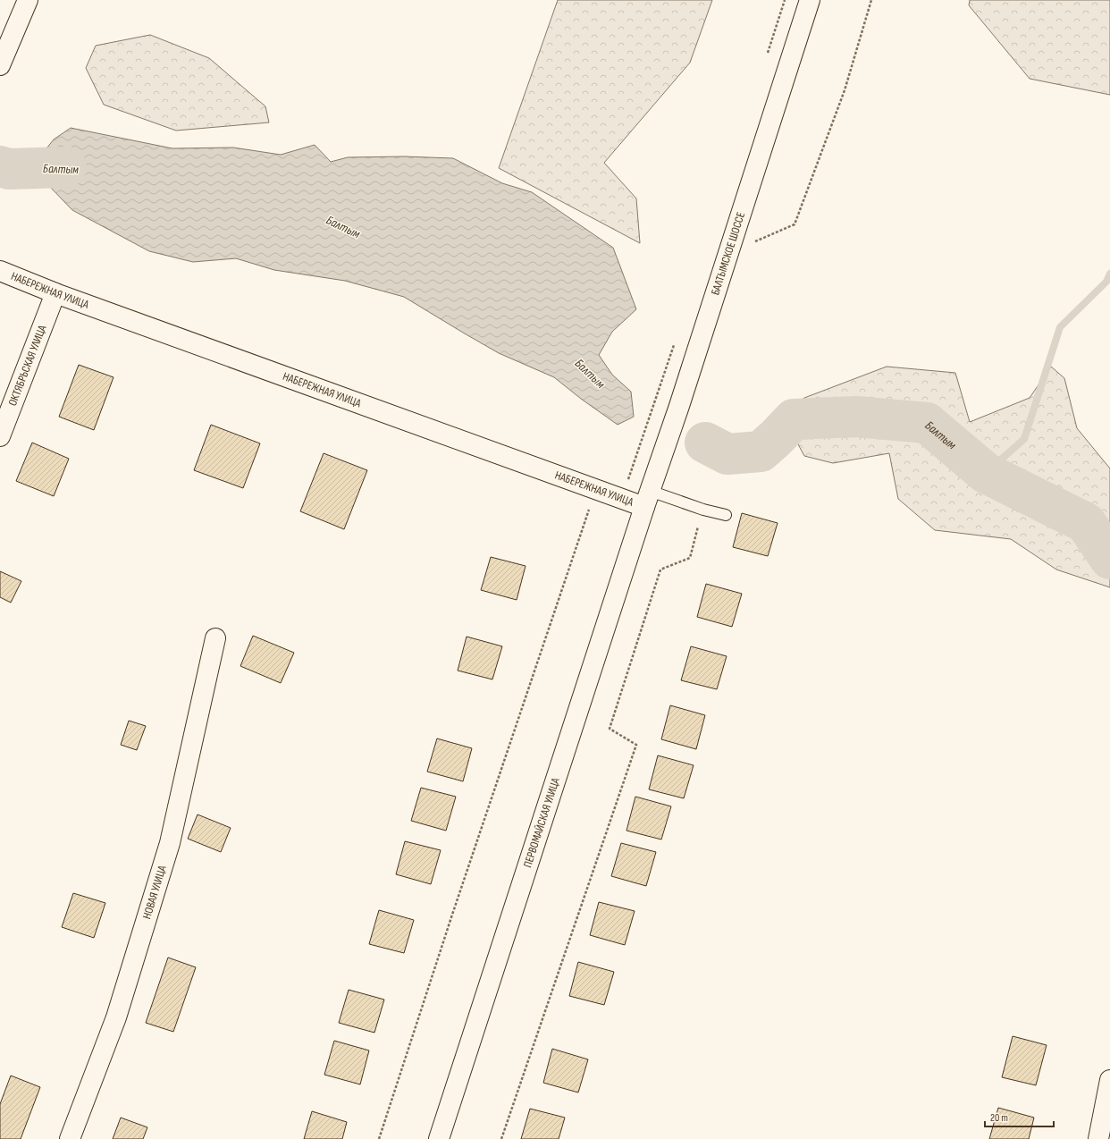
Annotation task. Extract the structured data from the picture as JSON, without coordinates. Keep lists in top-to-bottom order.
{
  "streets": {
    "street": [
      "БАЛТЫМСКОЕ ШОССЕ",
      "НАБЕРЕЖНАЯ УЛИЦА",
      "ОКТЯБРЬСКАЯ УЛИЦА",
      "ПЕРВОМАЙСКАЯ УЛИЦА",
      "НОВАЯ УЛИЦА"
    ]
  },
  "crossings": [
    ["БАЛТЫМСКОЕ ШОССЕ", "НАБЕРЕЖНАЯ УЛИЦА"],
    ["БАЛТЫМСКОЕ ШОССЕ", "ПЕРВОМАЙСКАЯ УЛИЦА"],
    ["НАБЕРЕЖНАЯ УЛИЦА", "ОКТЯБРЬСКАЯ УЛИЦА"],
    ["НАБЕРЕЖНАЯ УЛИЦА", "ПЕРВОМАЙСКАЯ УЛИЦА"]
  ],
  "water": ["Балтым"],
  "scale_bar": "20 m"
}
